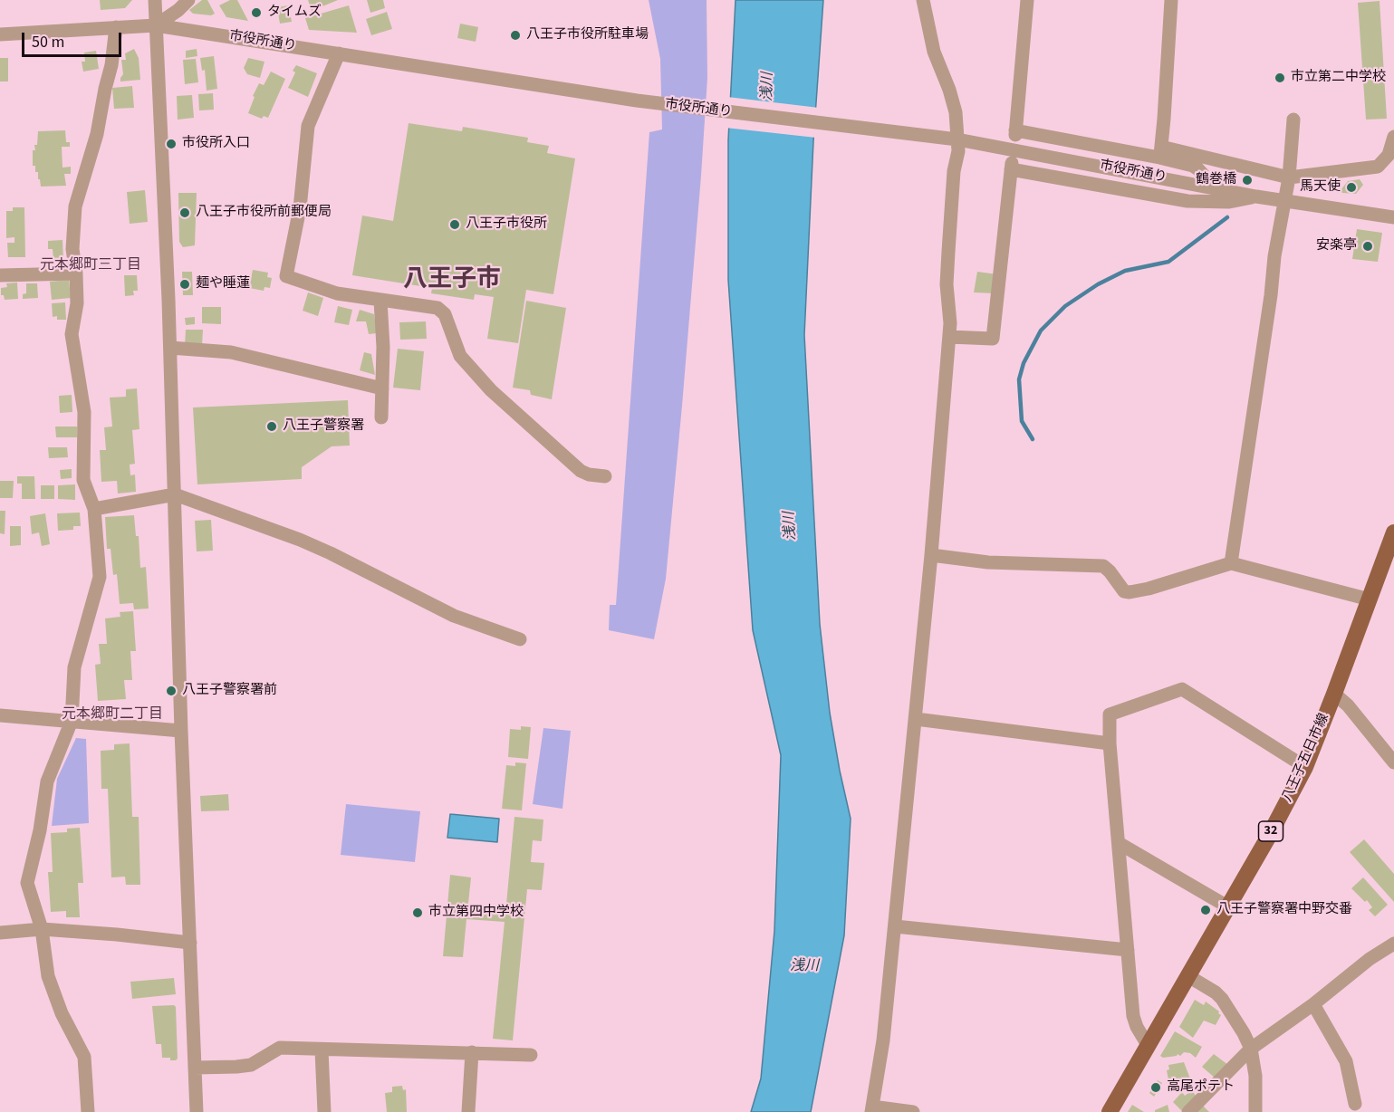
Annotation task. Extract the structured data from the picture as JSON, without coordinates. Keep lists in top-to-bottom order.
{
  "streets": {
    "main road": ["八王子五日市線", "32"],
    "street": ["市役所通り"]
  },
  "districts": ["元本郷町三丁目", "八王子市", "元本郷町二丁目"],
  "water": ["浅川"],
  "places": [
    "タイムズ",
    "八王子市役所駐車場",
    "市立第二中学校",
    "市役所入口",
    "鶴巻橋",
    "馬天使",
    "八王子市役所前郵便局",
    "八王子市役所",
    "安楽亭",
    "麺や睡蓮",
    "八王子警察署",
    "八王子警察署前",
    "八王子警察署中野交番",
    "市立第四中学校",
    "高尾ポテト"
  ],
  "scale_bar": "50 m"
}
